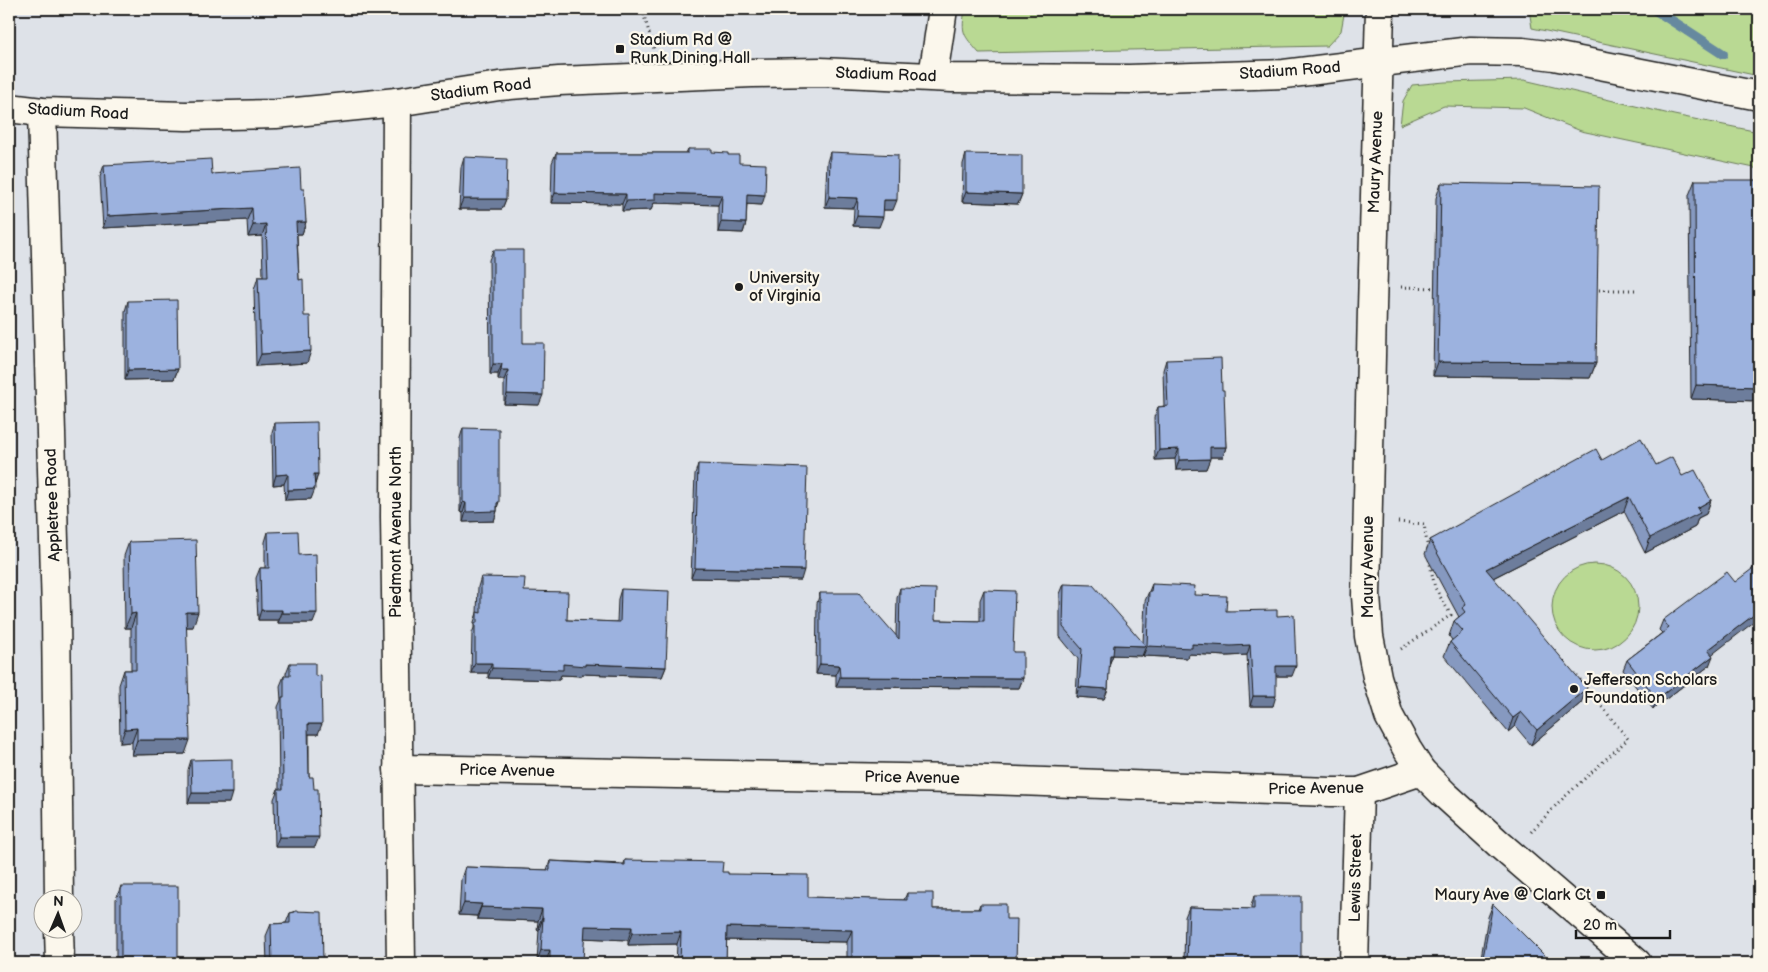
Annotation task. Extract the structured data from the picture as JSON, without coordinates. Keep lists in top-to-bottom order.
{
  "streets": {
    "street": [
      "Stadium Road",
      "Maury Avenue",
      "Appletree Road",
      "Piedmont Avenue North",
      "Price Avenue",
      "Lewis Street"
    ]
  },
  "crossings": [
    ["Stadium Road", "Maury Avenue"],
    ["Stadium Road", "Appletree Road"],
    ["Stadium Road", "Piedmont Avenue North"],
    ["Maury Avenue", "Price Avenue"],
    ["Piedmont Avenue North", "Price Avenue"],
    ["Price Avenue", "Lewis Street"]
  ],
  "places": {
    "transit": ["Stadium Rd @ Runk Dining Hall", "Maury Ave @ Clark Ct"],
    "other": ["University of Virginia", "Jefferson Scholars Foundation"]
  },
  "scale_bar": "20 m",
  "north": "top"
}
